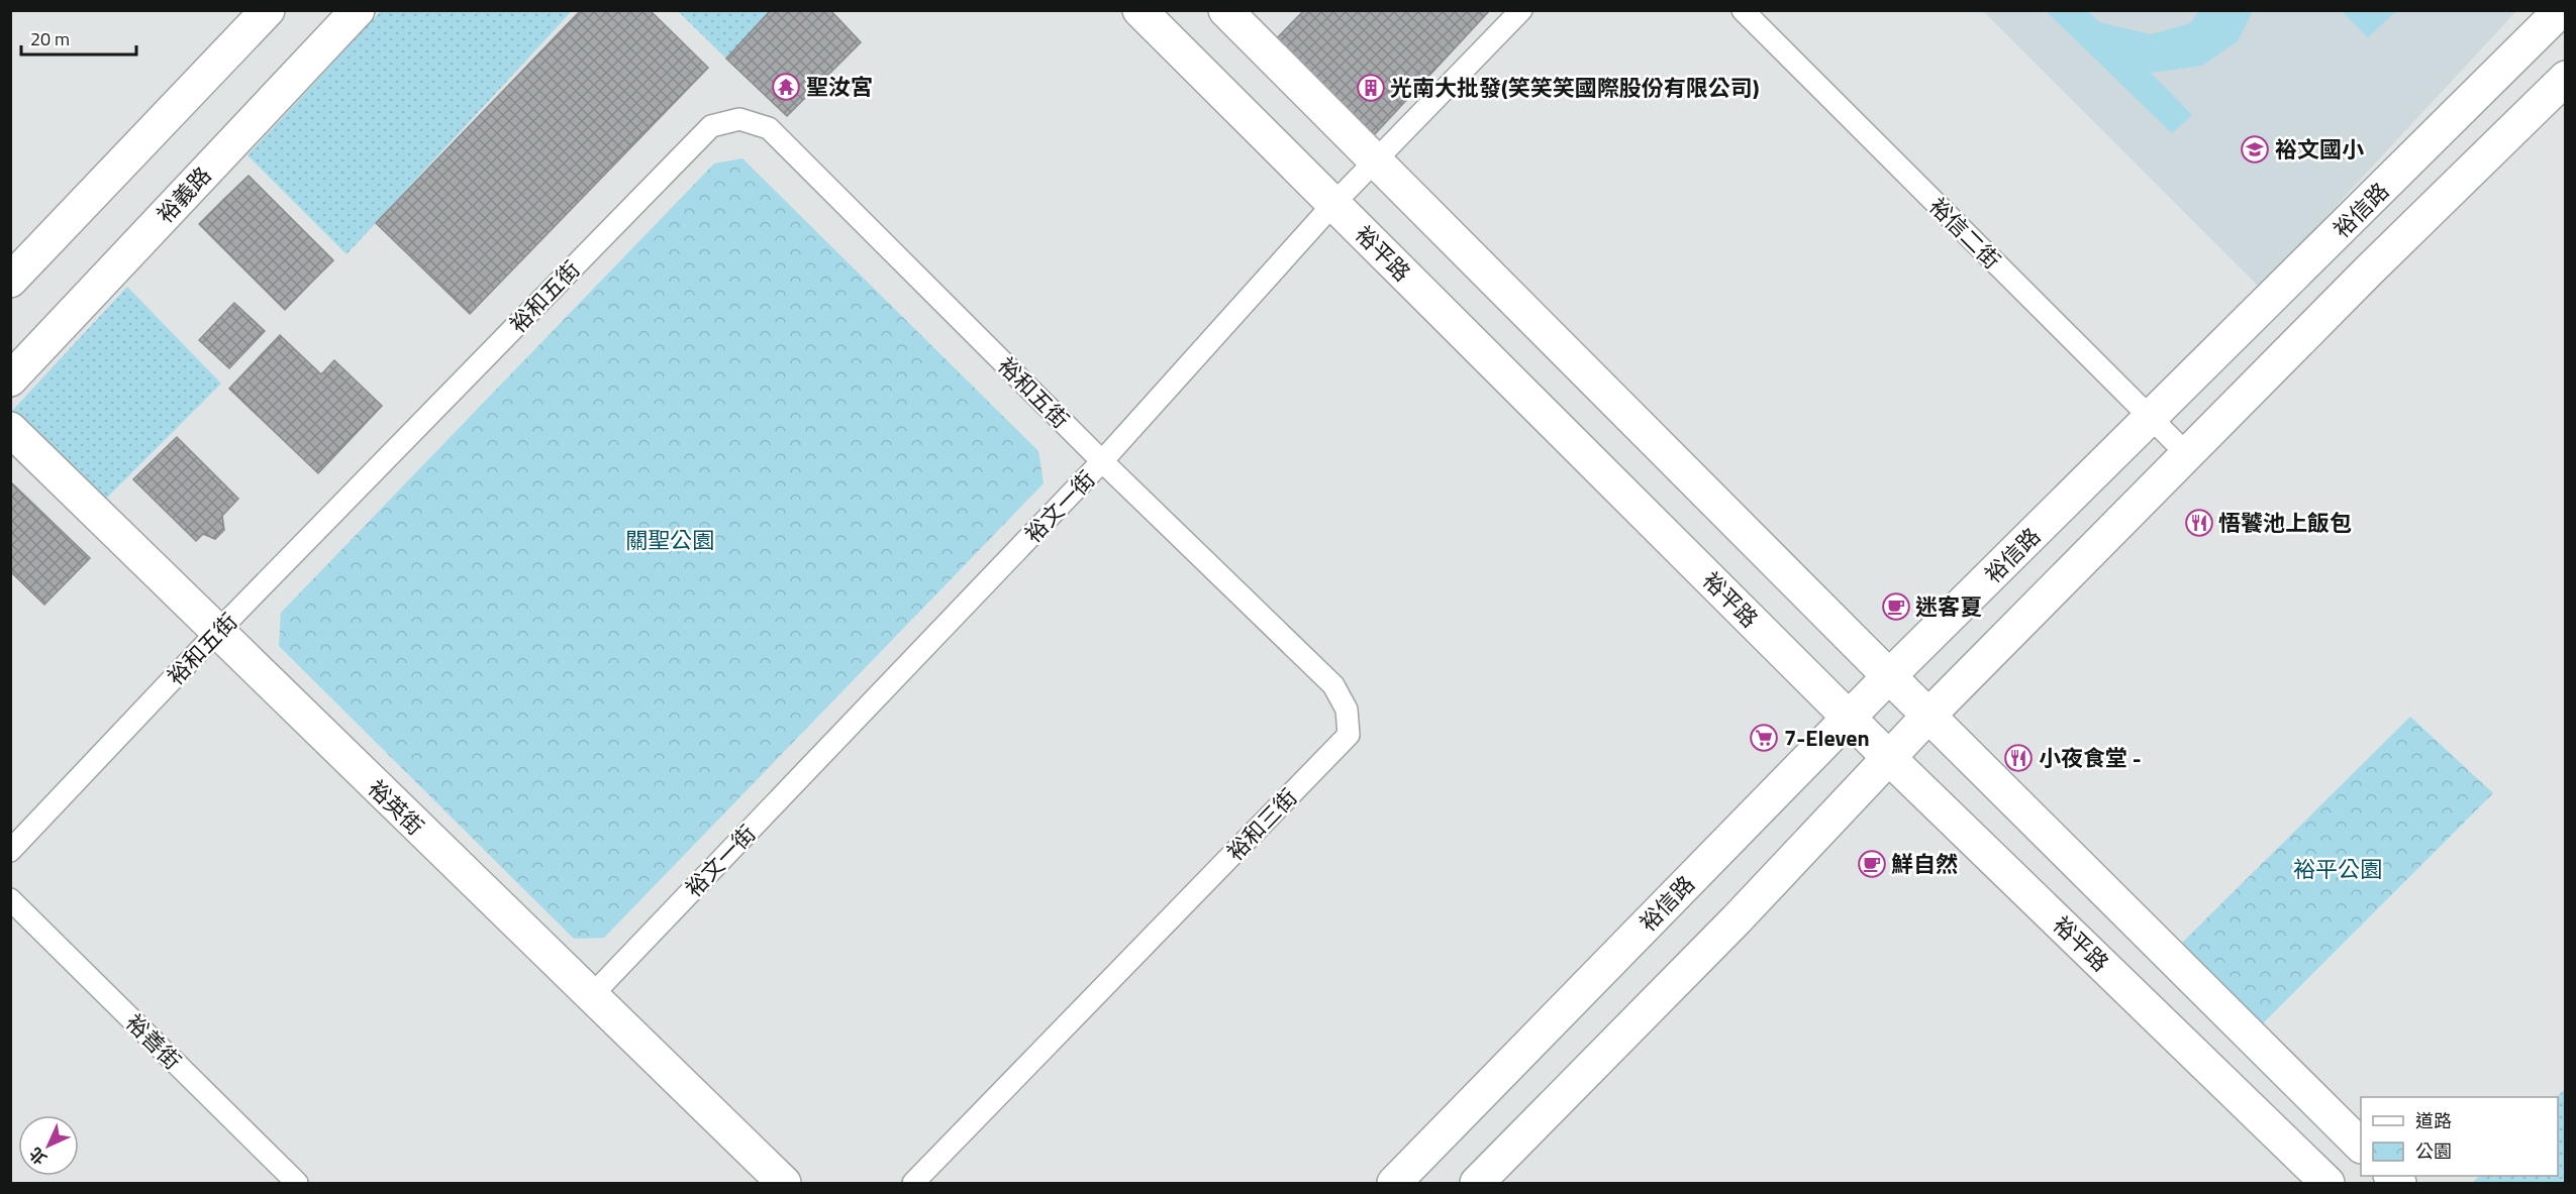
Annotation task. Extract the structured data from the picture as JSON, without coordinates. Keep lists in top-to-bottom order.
{
  "streets": {
    "street": [
      "裕義路",
      "裕信路",
      "裕平路",
      "裕英街"
    ],
    "lane": [
      "裕信二街",
      "裕和五街",
      "裕文一街",
      "裕和三街",
      "裕善街"
    ]
  },
  "crossings": [
    ["裕信路", "裕信二街"],
    ["裕信路", "裕平路"],
    ["裕平路", "裕文一街"],
    ["裕和五街", "裕文一街"],
    ["裕和五街", "裕英街"],
    ["裕和五街", "裕和三街"],
    ["裕文一街", "裕英街"],
    ["裕文一街", "裕和三街"]
  ],
  "parks": ["關聖公園", "裕平公園"],
  "places": {
    "temple": ["聖汝宮"],
    "building": ["光南大批發(笑笑笑國際股份有限公司)"],
    "school or university": ["裕文國小"],
    "restaurant": ["悟饕池上飯包", "小夜食堂 -"],
    "cafe": ["迷客夏", "鮮自然"],
    "supermarket": ["7-Eleven"]
  },
  "legend": ["道路", "公園"],
  "scale_bar": "20 m",
  "north": "bottom left"
}
